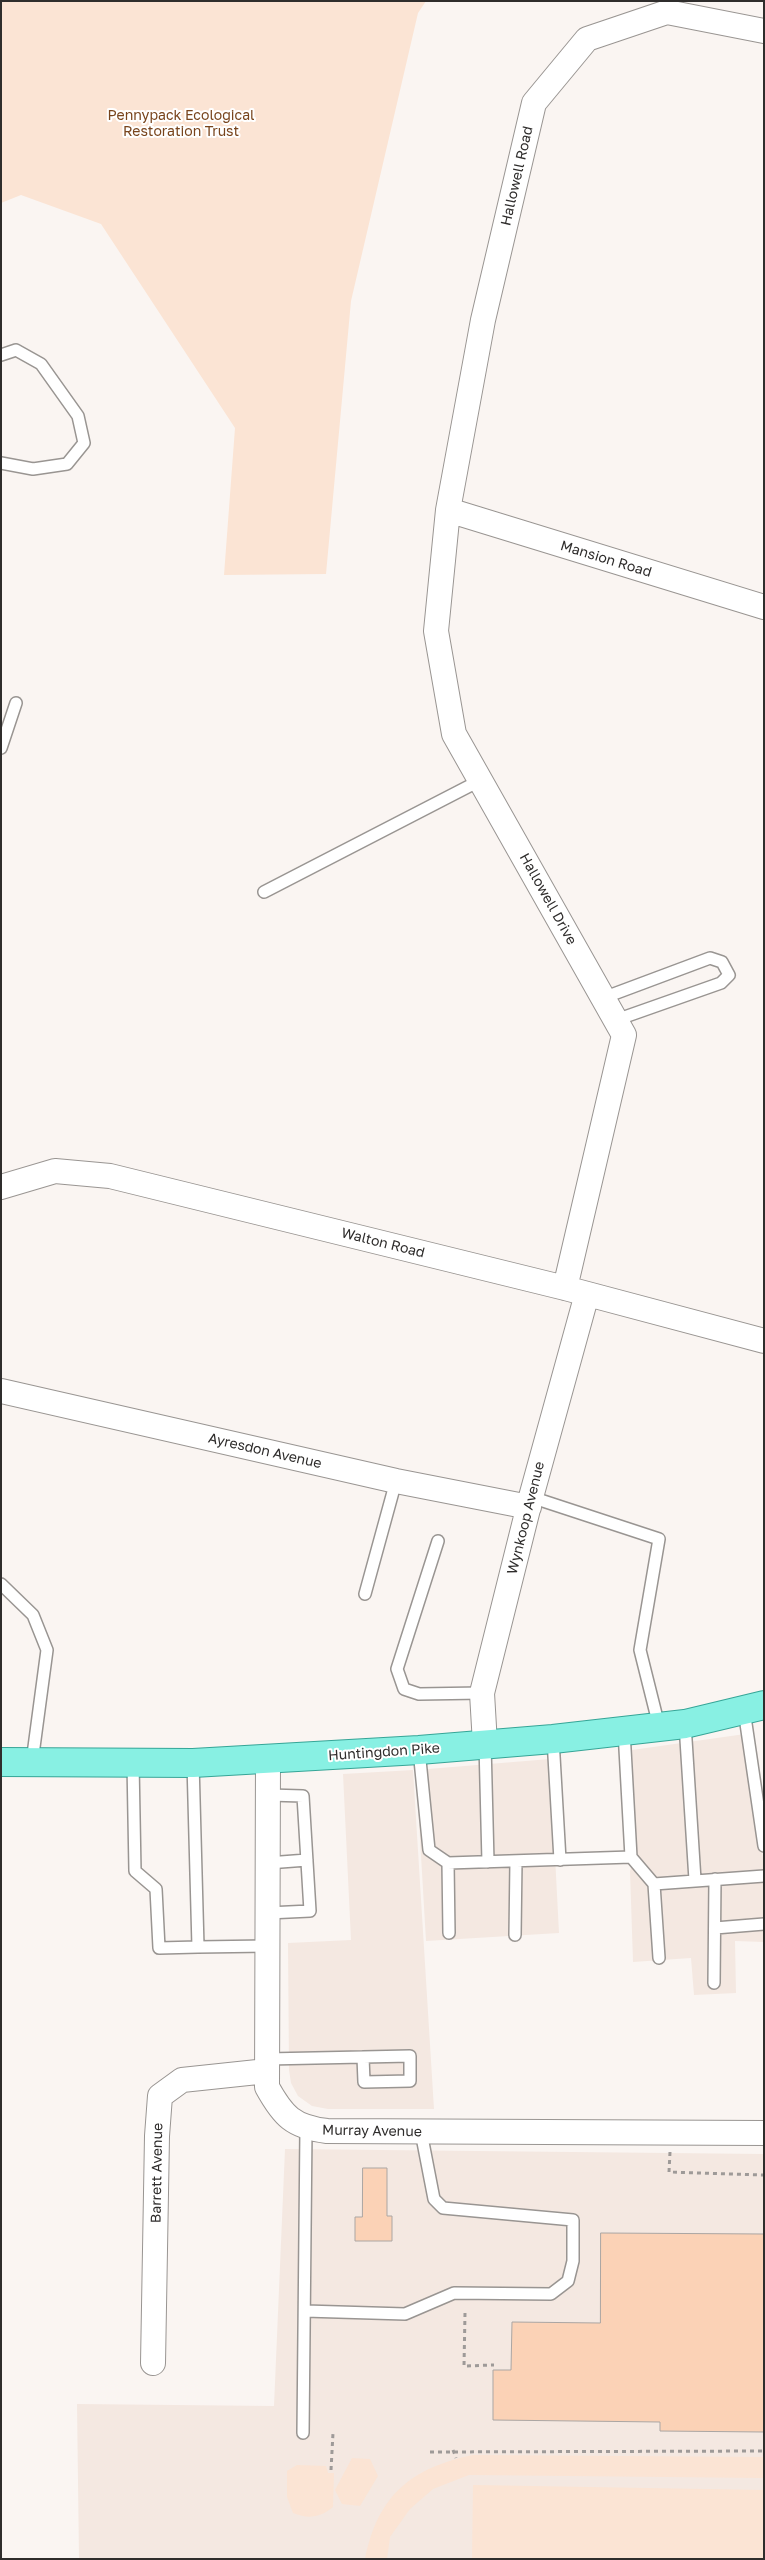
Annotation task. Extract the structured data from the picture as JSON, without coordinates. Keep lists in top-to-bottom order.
{
  "streets": {
    "main road": ["Huntingdon Pike"],
    "street": [
      "Hallowell Road",
      "Mansion Road",
      "Hallowell Drive",
      "Walton Road",
      "Ayresdon Avenue",
      "Wynkoop Avenue",
      "Murray Avenue",
      "Barrett Avenue"
    ]
  },
  "crossings": [
    ["Hallowell Road", "Mansion Road"],
    ["Hallowell Road", "Hallowell Drive"],
    ["Mansion Road", "Hallowell Drive"],
    ["Hallowell Drive", "Walton Road"],
    ["Hallowell Drive", "Wynkoop Avenue"],
    ["Walton Road", "Wynkoop Avenue"],
    ["Ayresdon Avenue", "Wynkoop Avenue"],
    ["Wynkoop Avenue", "Huntingdon Pike"],
    ["Huntingdon Pike", "Murray Avenue"],
    ["Murray Avenue", "Barrett Avenue"]
  ],
  "parks": ["Pennypack Ecological Restoration Trust"]
}
